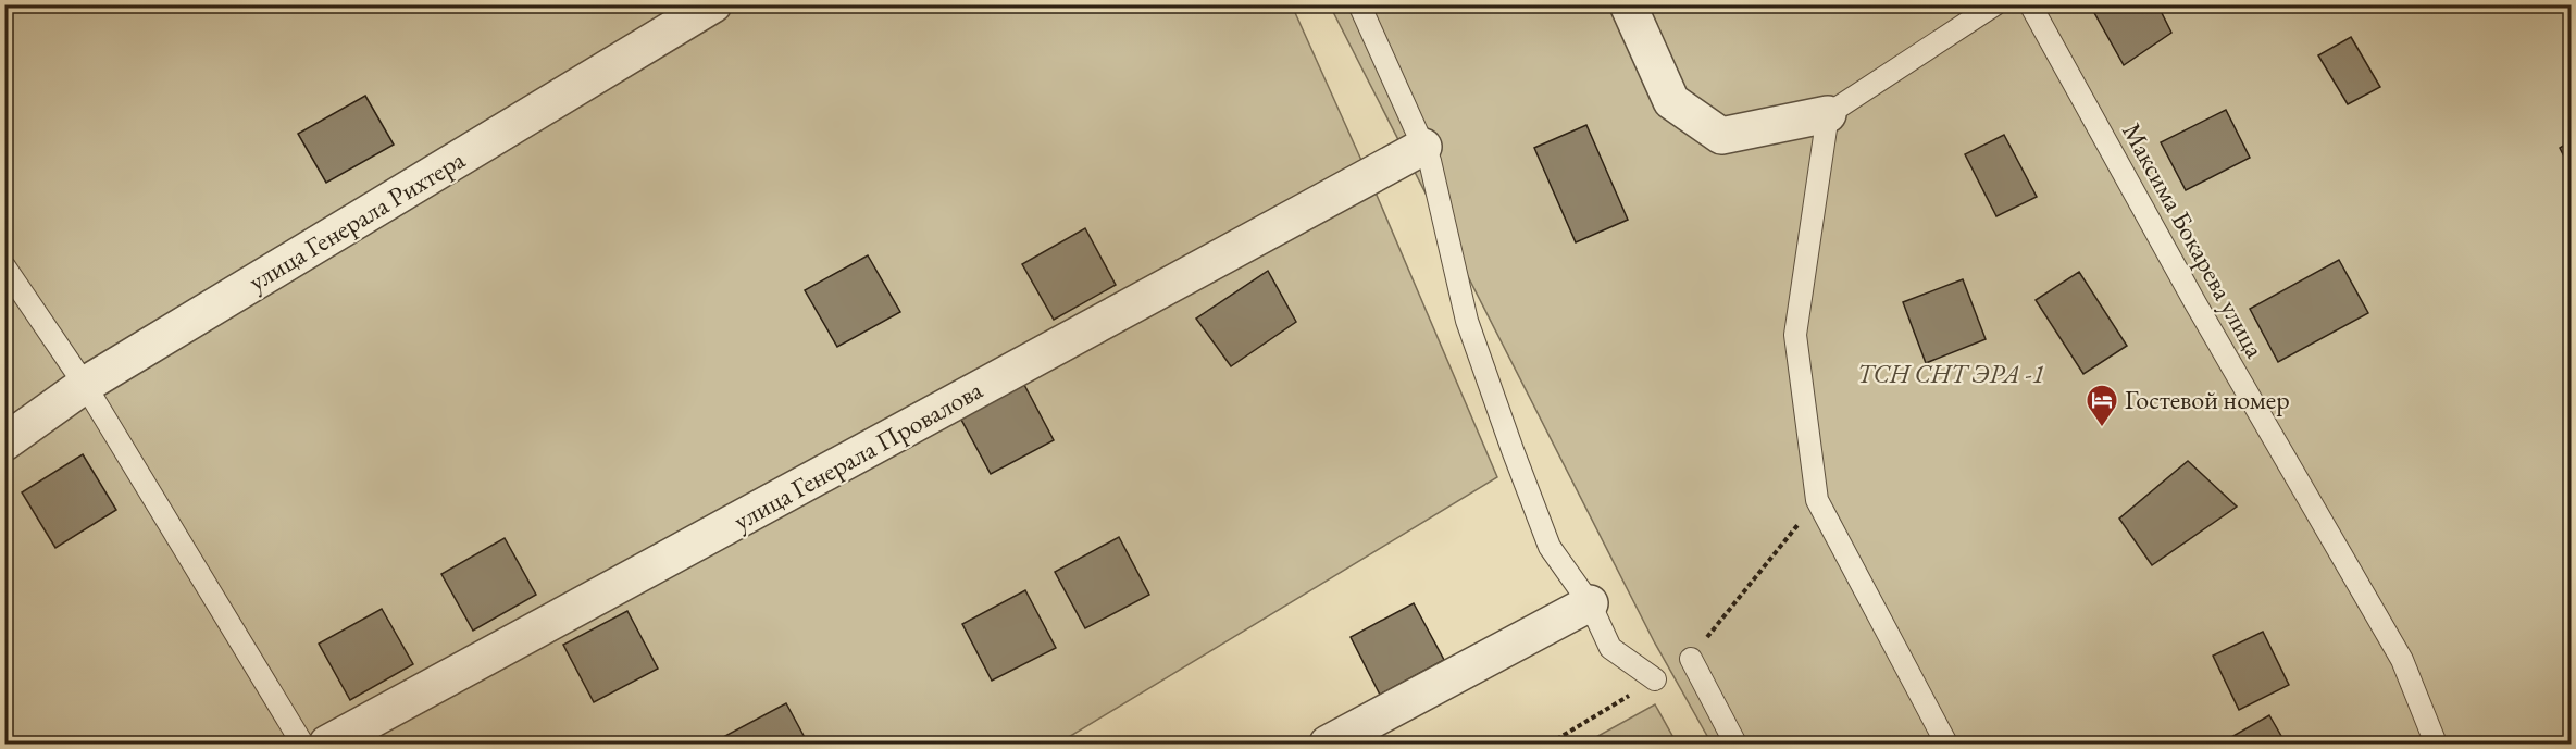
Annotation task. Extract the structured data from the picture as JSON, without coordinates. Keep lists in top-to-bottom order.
{
  "streets": {
    "street": ["улица Генерала Рихтера", "улица Генерала Провалова"],
    "lane": ["Максима Бокарева улица"]
  },
  "parks": ["ТСН СНТ ЭРА -1"],
  "places": {
    "hotel": ["Гостевой номер"]
  }
}
